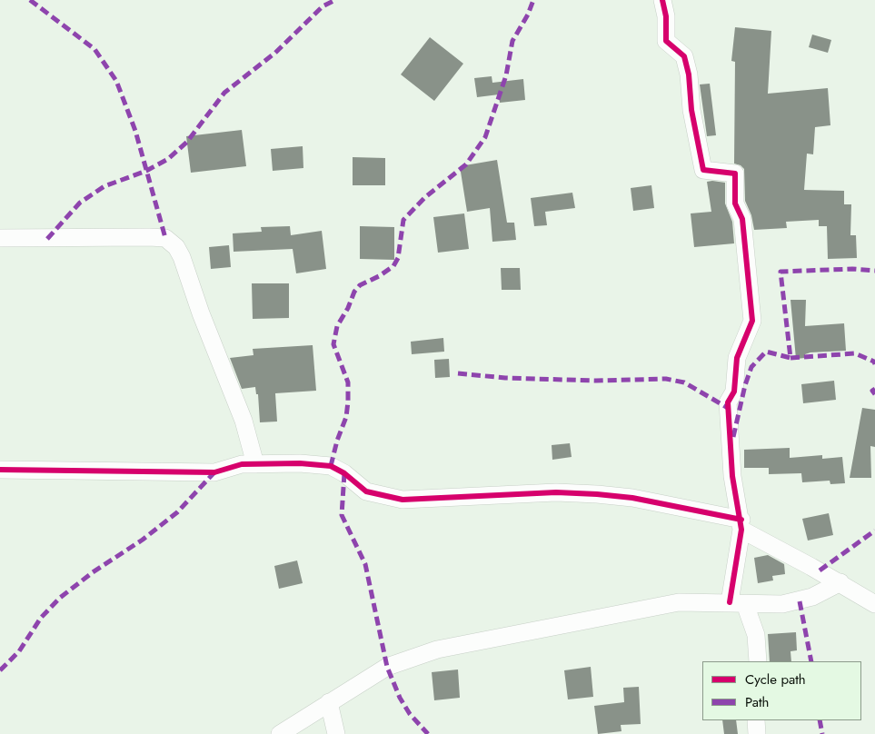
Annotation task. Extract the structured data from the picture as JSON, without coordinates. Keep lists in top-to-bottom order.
{
  "legend": ["Cycle path", "Path"]
}
